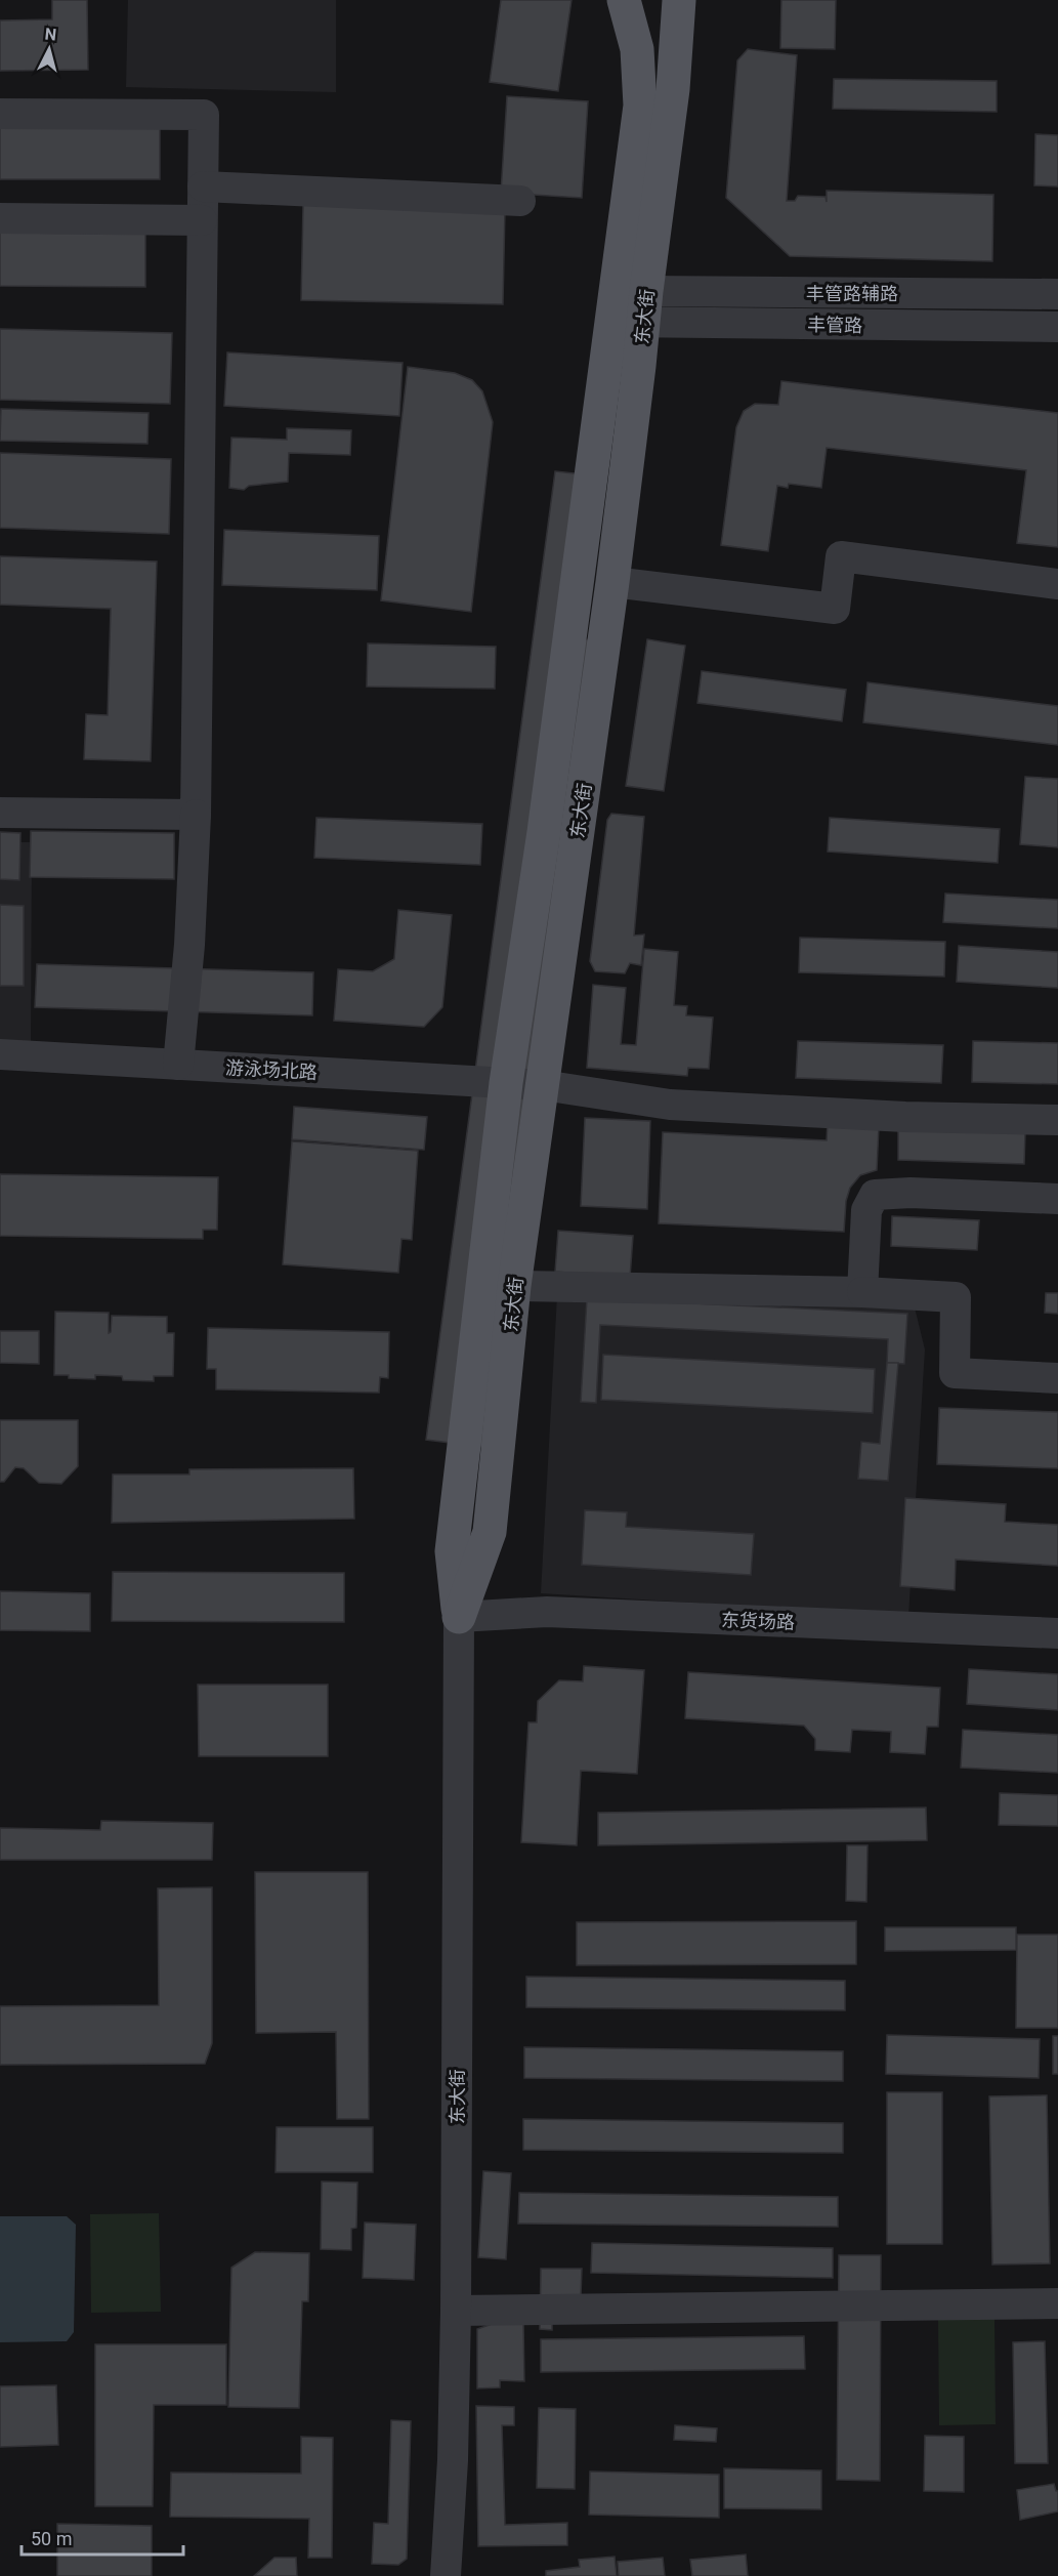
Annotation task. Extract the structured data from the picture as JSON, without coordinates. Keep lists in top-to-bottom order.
{
  "streets": {
    "main road": ["东大街"],
    "street": [
      "丰管路辅路",
      "丰管路",
      "游泳场北路",
      "东货场路"
    ]
  },
  "crossings": [
    ["丰管路辅路", "东大街"],
    ["丰管路辅路", "丰管路"],
    ["东大街", "丰管路"],
    ["东大街", "游泳场北路"],
    ["东大街", "东货场路"]
  ],
  "scale_bar": "50 m",
  "north": "top"
}
